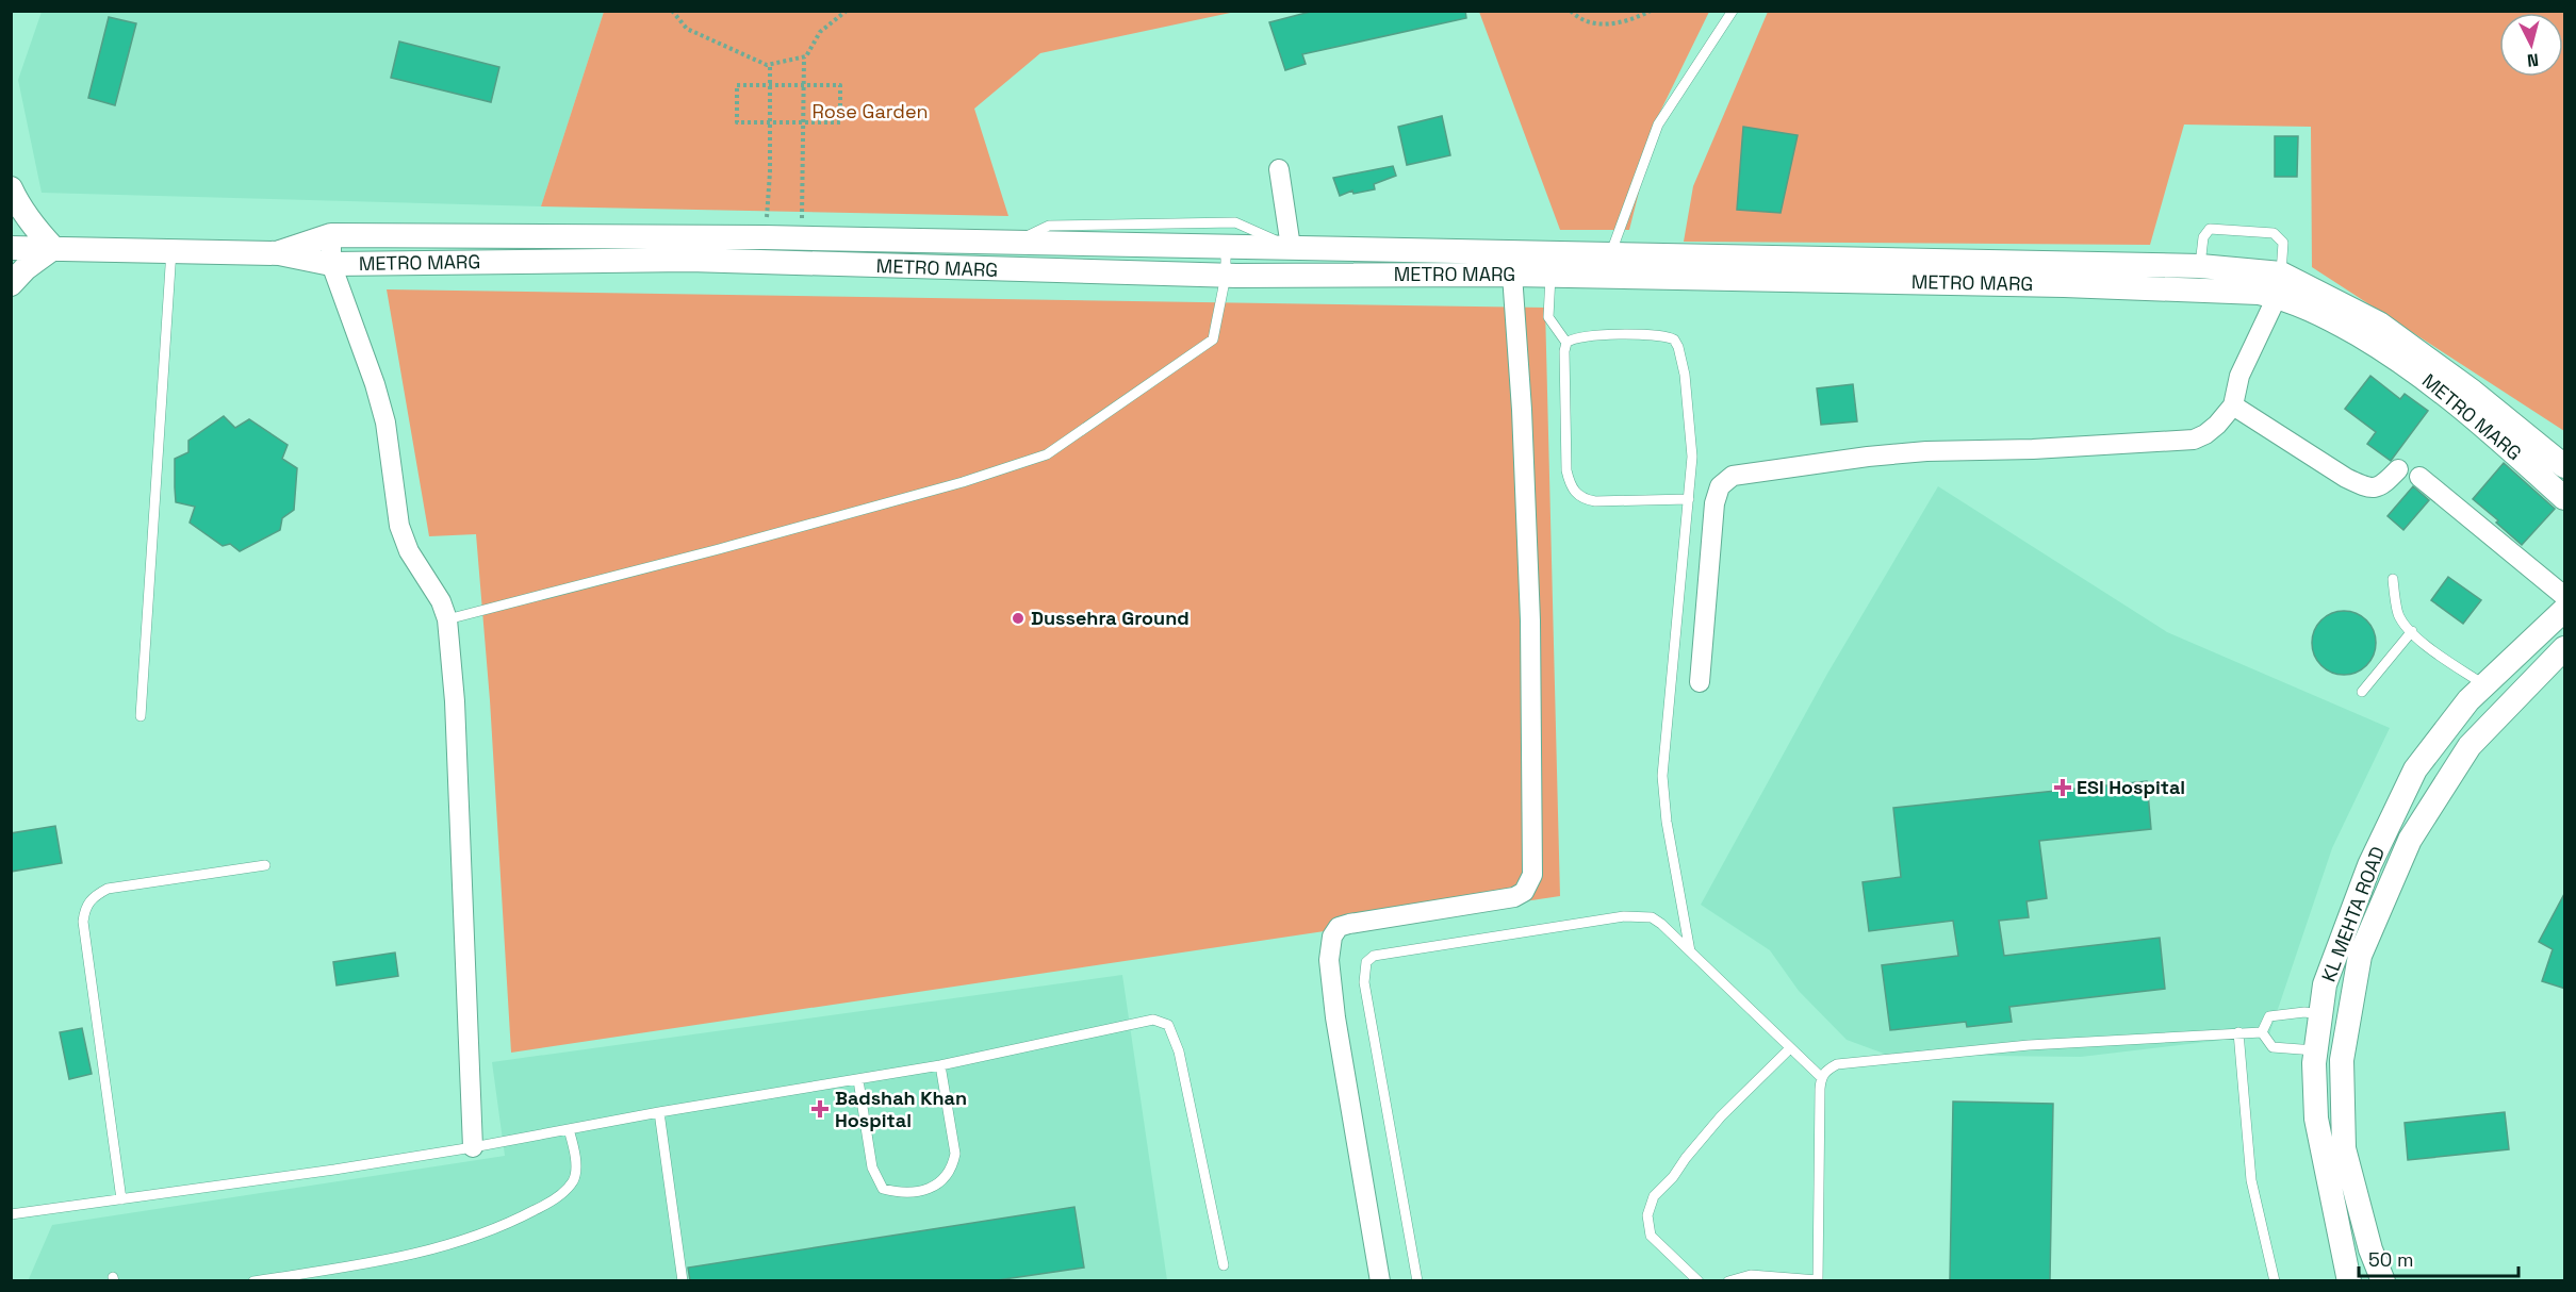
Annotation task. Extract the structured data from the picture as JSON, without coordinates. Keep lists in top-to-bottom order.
{
  "streets": {
    "street": ["METRO MARG", "KL MEHTA ROAD"]
  },
  "parks": ["Rose Garden"],
  "places": {
    "other": ["Dussehra Ground"],
    "health": ["ESI Hospital", "Badshah Khan Hospital"]
  },
  "scale_bar": "50 m",
  "north": "bottom"
}
